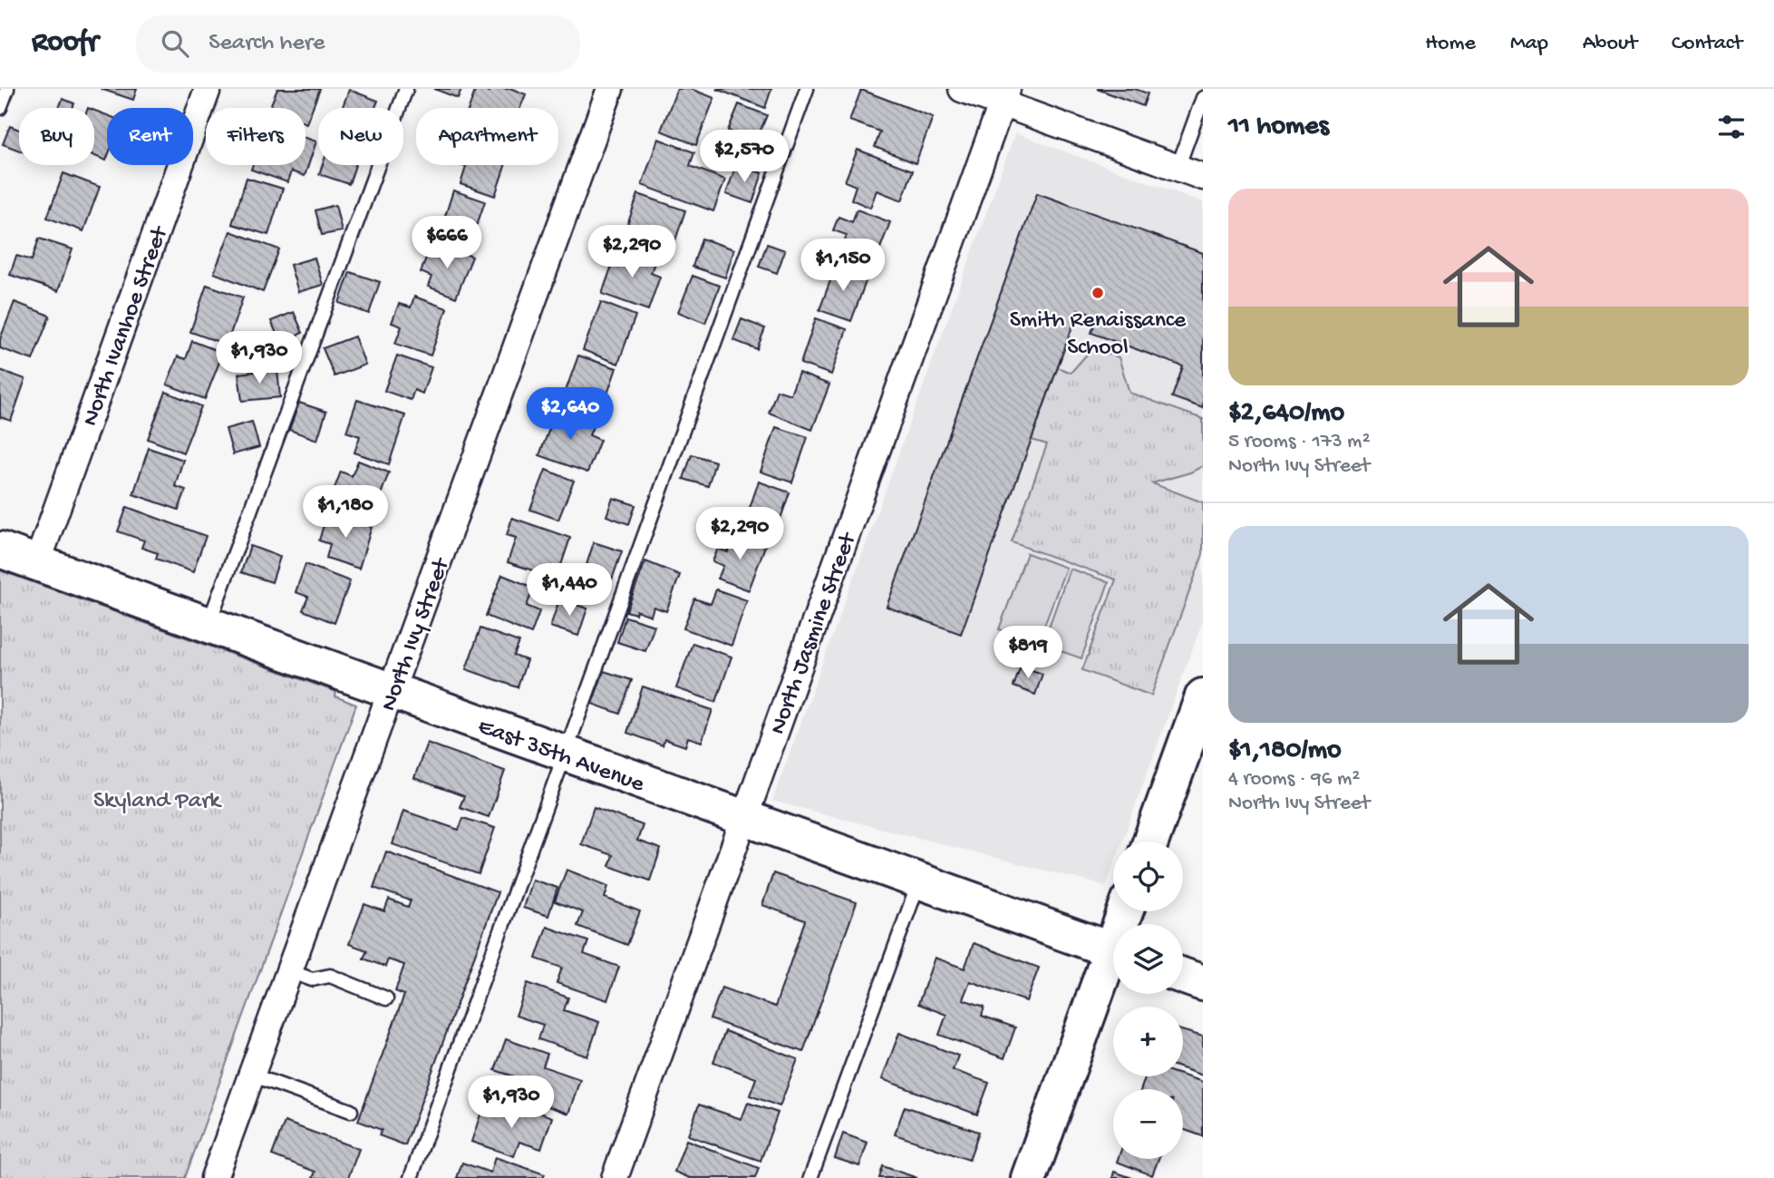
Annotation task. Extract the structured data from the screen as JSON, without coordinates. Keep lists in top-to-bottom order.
{
  "streets": {
    "street": [
      "North Ivanhoe Street",
      "North Jasmine Street",
      "North Ivy Street",
      "East 35th Avenue"
    ]
  },
  "crossings": [
    ["North Ivanhoe Street", "East 35th Avenue"],
    ["North Jasmine Street", "East 35th Avenue"],
    ["North Ivy Street", "East 35th Avenue"]
  ],
  "parks": ["Skyland Park"],
  "places": ["Smith Renaissance School"],
  "page": {
    "header": "Roofr",
    "search": "Search here",
    "nav": [
      "Home",
      "Map",
      "About",
      "Contact"
    ],
    "heading": "11 homes",
    "chip": [
      "Buy",
      "Rent",
      "Filters",
      "New",
      "Apartment"
    ],
    "price": [
      "$2,570",
      "$666",
      "$2,290",
      "$1,150",
      "$1,930",
      "$2,640",
      "$1,180",
      "$2,290",
      "$1,440",
      "$819",
      "$1,930"
    ],
    "list": [
      {
        "name": "$2,640/mo",
        "note": "5 rooms · 173 m² · North Ivy Street"
      },
      {
        "name": "$1,180/mo",
        "note": "4 rooms · 96 m² · North Ivy Street"
      }
    ],
    "map_buttons": ["+", "−"]
  }
}
